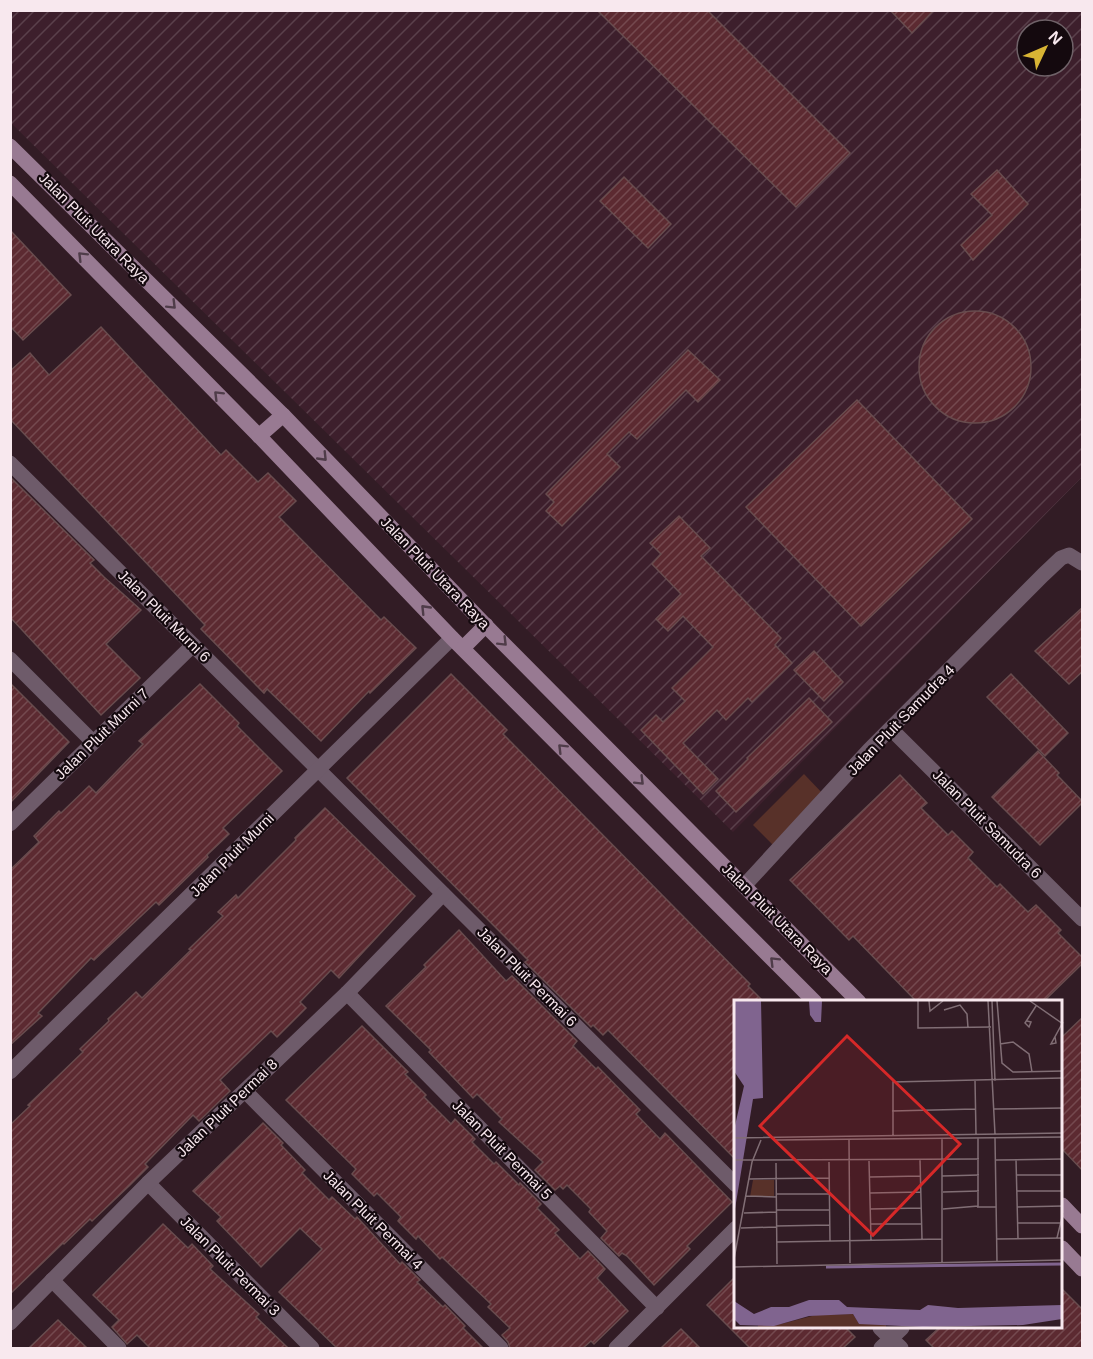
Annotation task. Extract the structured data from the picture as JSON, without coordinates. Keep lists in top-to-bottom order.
{
  "streets": {
    "street": [
      "Jalan Pluit Utara Raya",
      "Jalan Pluit Murni 6",
      "Jalan Pluit Samudra 4",
      "Jalan Pluit Murni 7",
      "Jalan Pluit Samudra 6",
      "Jalan Pluit Murni",
      "Jalan Pluit Permai 6",
      "Jalan Pluit Permai 8",
      "Jalan Pluit Permai 5",
      "Jalan Pluit Permai 4",
      "Jalan Pluit Permai 3"
    ]
  },
  "crossings": [
    ["Jalan Pluit Utara Raya", "Jalan Pluit Samudra 4"],
    ["Jalan Pluit Utara Raya", "Jalan Pluit Murni"],
    ["Jalan Pluit Murni 6", "Jalan Pluit Murni 7"],
    ["Jalan Pluit Murni 6", "Jalan Pluit Murni"],
    ["Jalan Pluit Murni 6", "Jalan Pluit Permai 6"],
    ["Jalan Pluit Samudra 4", "Jalan Pluit Samudra 6"],
    ["Jalan Pluit Murni", "Jalan Pluit Permai 6"],
    ["Jalan Pluit Permai 6", "Jalan Pluit Permai 8"],
    ["Jalan Pluit Permai 8", "Jalan Pluit Permai 5"],
    ["Jalan Pluit Permai 8", "Jalan Pluit Permai 4"],
    ["Jalan Pluit Permai 8", "Jalan Pluit Permai 3"]
  ],
  "north": "top right"
}
